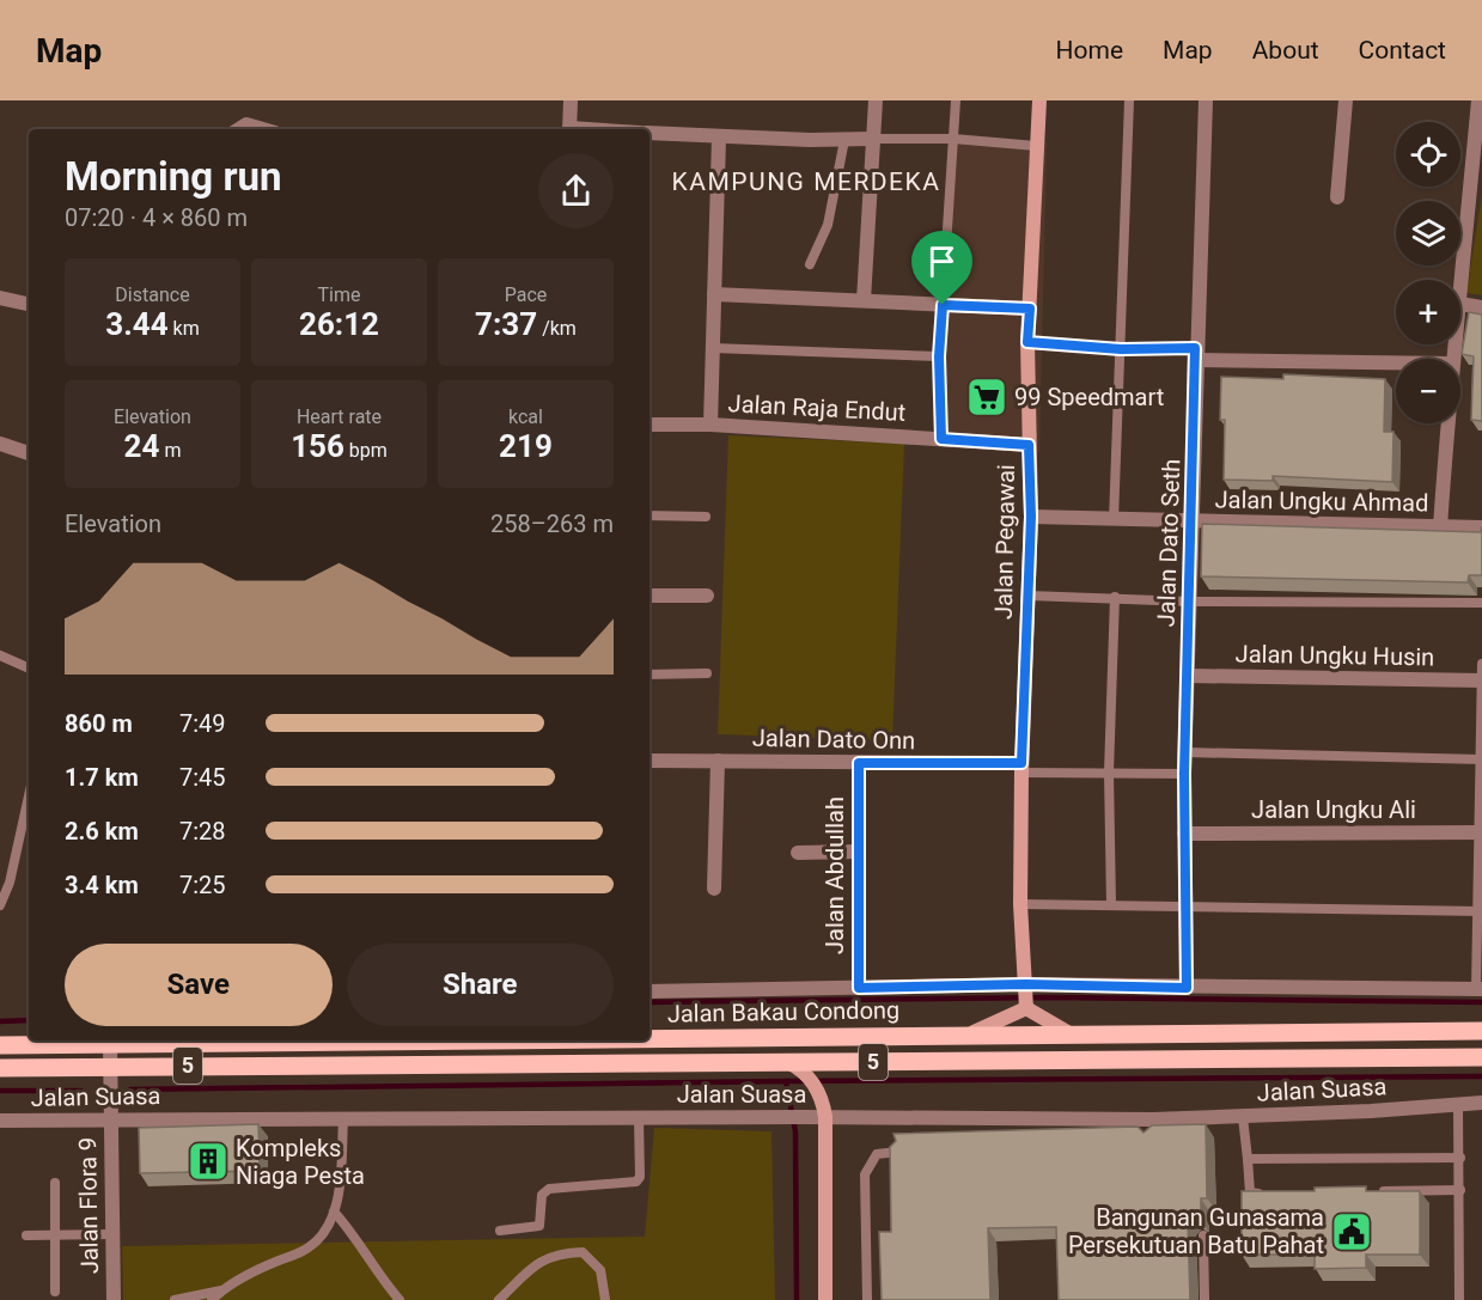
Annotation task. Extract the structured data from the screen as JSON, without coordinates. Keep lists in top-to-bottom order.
{
  "streets": {
    "main road": ["Jalan Bakau Condong", "5"],
    "street": [
      "Jalan Raja Endut",
      "Jalan Ungku Ahmad",
      "Jalan Pegawai",
      "Jalan Dato Seth",
      "Jalan Ungku Husin",
      "Jalan Dato Onn",
      "Jalan Ungku Ali",
      "Jalan Abdullah",
      "Jalan Suasa",
      "Jalan Flora 9"
    ]
  },
  "crossings": [
    ["Jalan Raja Endut", "Jalan Pegawai"],
    ["Jalan Ungku Ahmad", "Jalan Pegawai"],
    ["Jalan Ungku Ahmad", "Jalan Dato Seth"],
    ["Jalan Pegawai", "Jalan Dato Onn"],
    ["Jalan Dato Seth", "Jalan Ungku Husin"],
    ["Jalan Dato Seth", "Jalan Ungku Ali"],
    ["Jalan Dato Onn", "Jalan Abdullah"],
    ["Jalan Bakau Condong", "Jalan Flora 9"],
    ["5", "Jalan Flora 9"],
    ["Jalan Suasa", "Jalan Flora 9"]
  ],
  "districts": ["KAMPUNG MERDEKA"],
  "places": {
    "supermarket": ["99 Speedmart"],
    "building": ["Kompleks Niaga Pesta"],
    "public building": ["Bangunan Gunasama Persekutuan Batu Pahat"]
  },
  "page": {
    "header": "Map",
    "nav": [
      "Home",
      "Map",
      "About",
      "Contact"
    ],
    "map_buttons": ["+", "−"],
    "heading": ["Morning run", "07:20 · 4 × 860 m"],
    "stats": [
      ["Distance", "3.44 km"],
      ["Time", "26:12"],
      ["Pace", "7:37 /km"],
      ["Elevation", "24 m"],
      ["Heart rate", "156 bpm"],
      ["kcal", "219"]
    ],
    "chart": ["Elevation", "258–263 m"],
    "list": [
      {
        "name": "860 m",
        "note": "7:49"
      },
      {
        "name": "1.7 km",
        "note": "7:45"
      },
      {
        "name": "2.6 km",
        "note": "7:28"
      },
      {
        "name": "3.4 km",
        "note": "7:25"
      }
    ],
    "buttons": ["Save", "Share"]
  }
}
